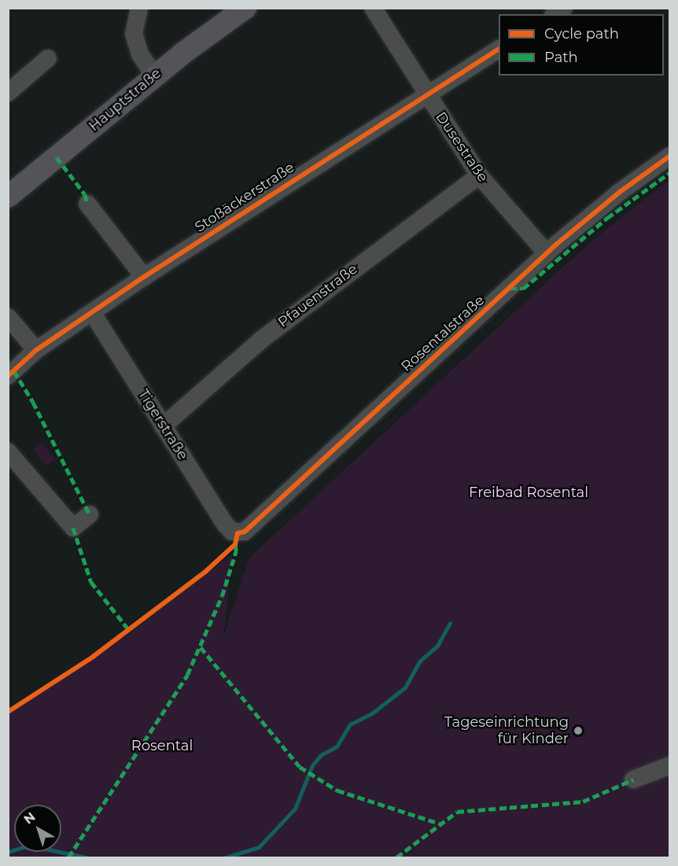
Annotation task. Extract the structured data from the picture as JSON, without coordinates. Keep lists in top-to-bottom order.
{
  "streets": {
    "main road": ["Hauptstraße"],
    "street": [
      "Dusestraße",
      "Stoßäckerstraße",
      "Pfauenstraße",
      "Rosentalstraße",
      "Tigerstraße"
    ]
  },
  "crossings": [
    ["Dusestraße", "Stoßäckerstraße"],
    ["Dusestraße", "Pfauenstraße"],
    ["Dusestraße", "Rosentalstraße"],
    ["Stoßäckerstraße", "Tigerstraße"],
    ["Pfauenstraße", "Tigerstraße"],
    ["Rosentalstraße", "Tigerstraße"]
  ],
  "parks": ["Freibad Rosental", "Rosental"],
  "places": ["Tageseinrichtung für Kinder"],
  "legend": ["Cycle path", "Path"],
  "north": "top left"
}
